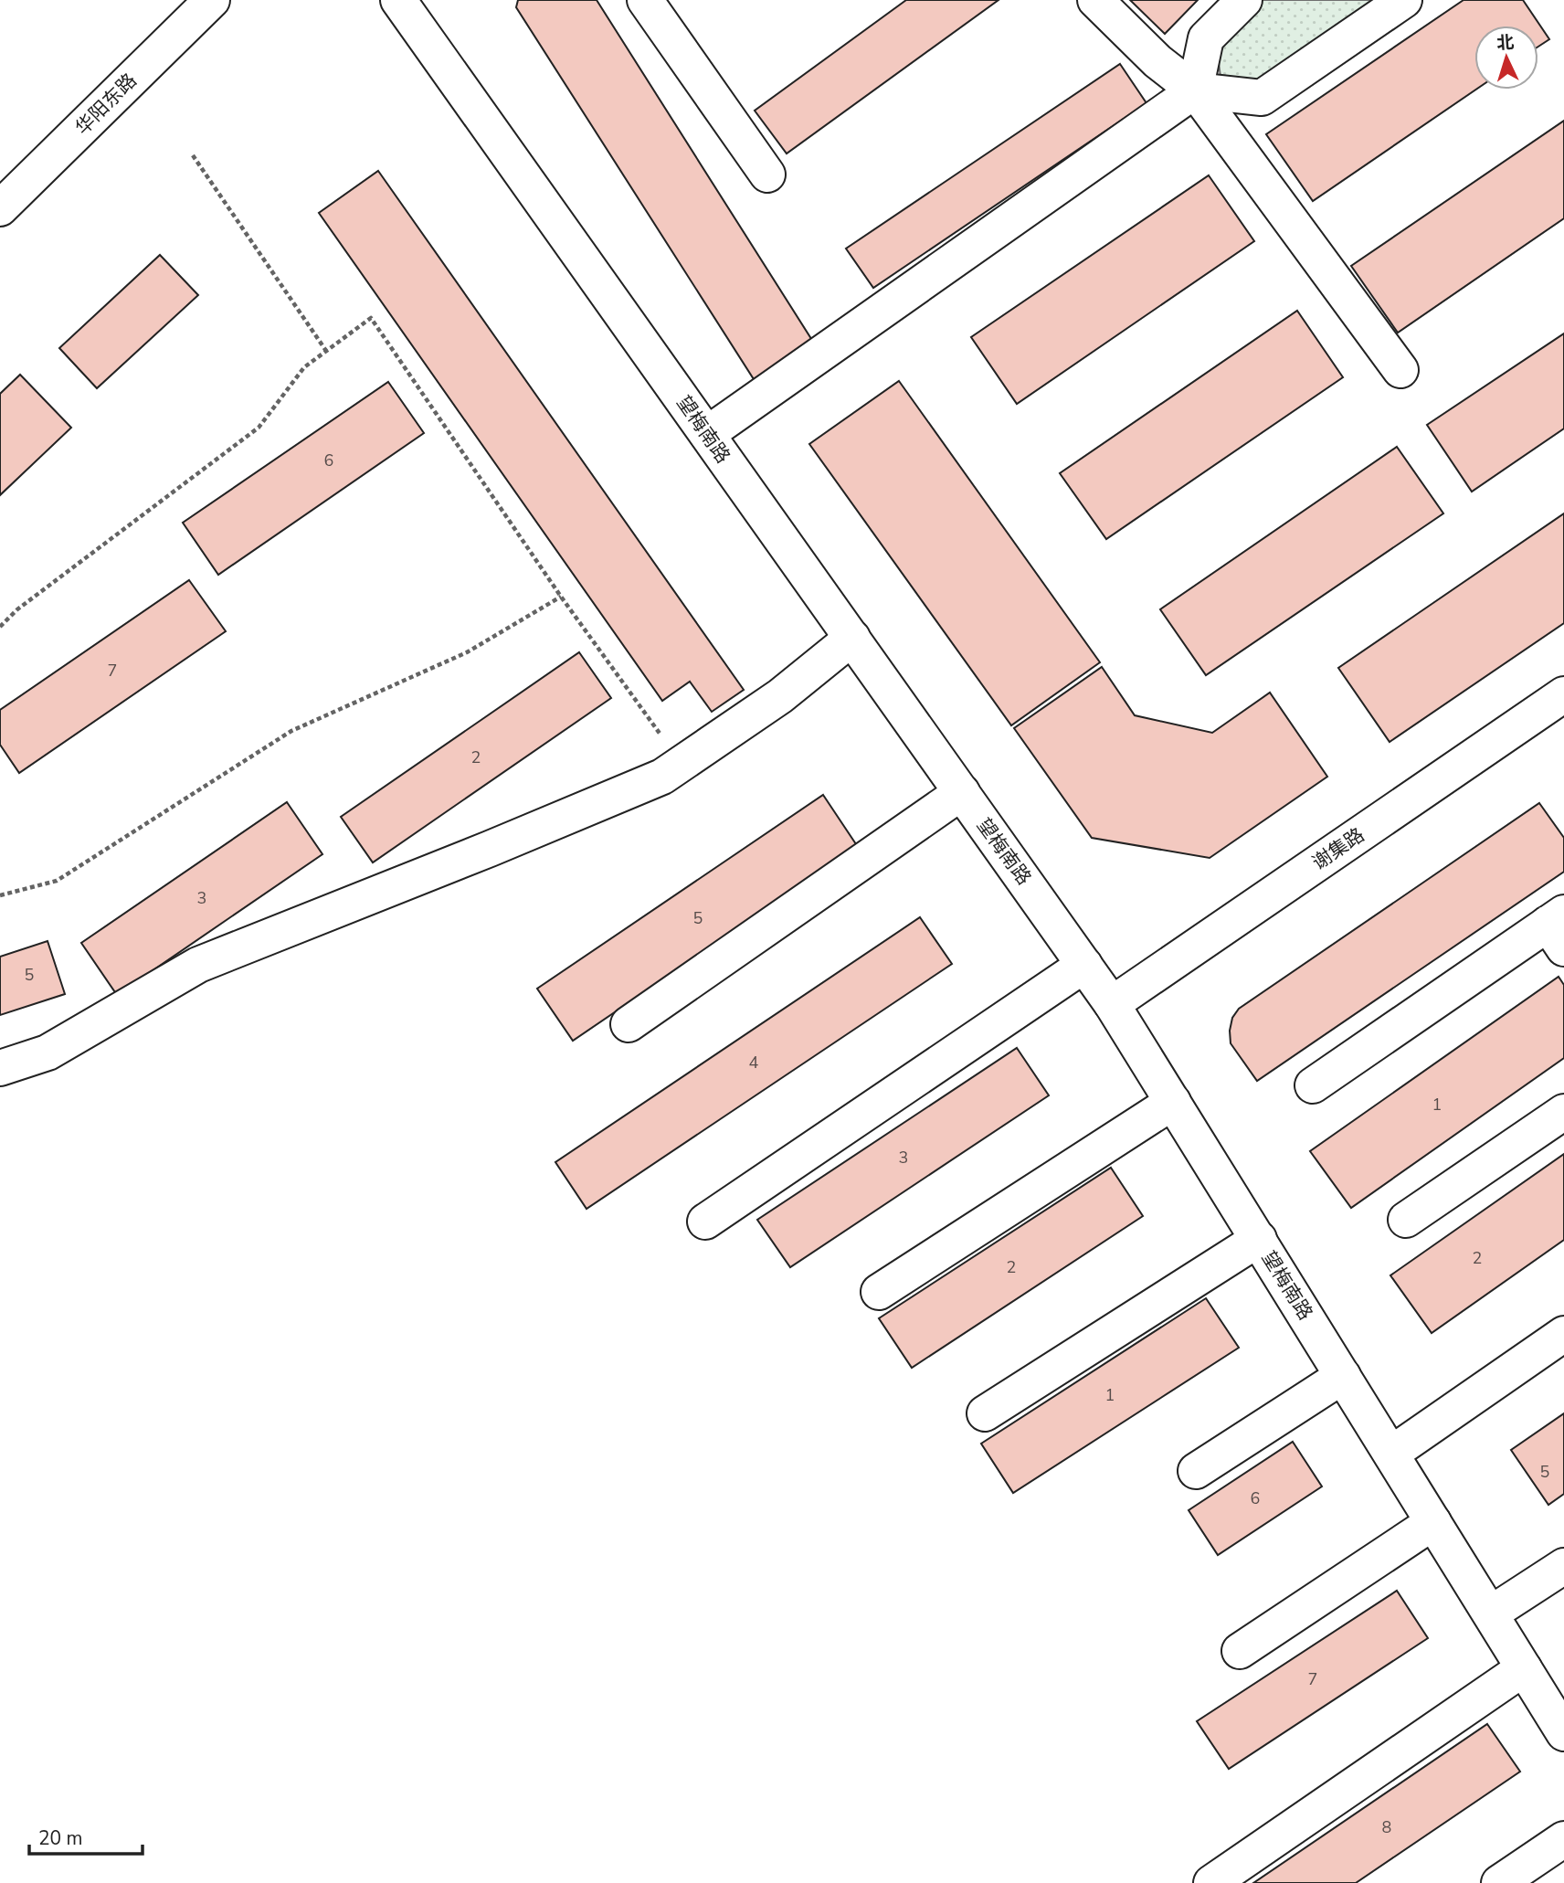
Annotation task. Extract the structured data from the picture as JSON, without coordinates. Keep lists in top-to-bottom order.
{
  "streets": {
    "main road": ["华阳东路", "望梅南路", "谢集路"]
  },
  "crossings": [
    ["望梅南路", "谢集路"]
  ],
  "house_numbers": [
    "6",
    "7",
    "2",
    "3",
    "5",
    "5",
    "4",
    "1",
    "3",
    "2",
    "2",
    "1",
    "5",
    "6",
    "7",
    "8"
  ],
  "scale_bar": "20 m",
  "north": "top"
}
